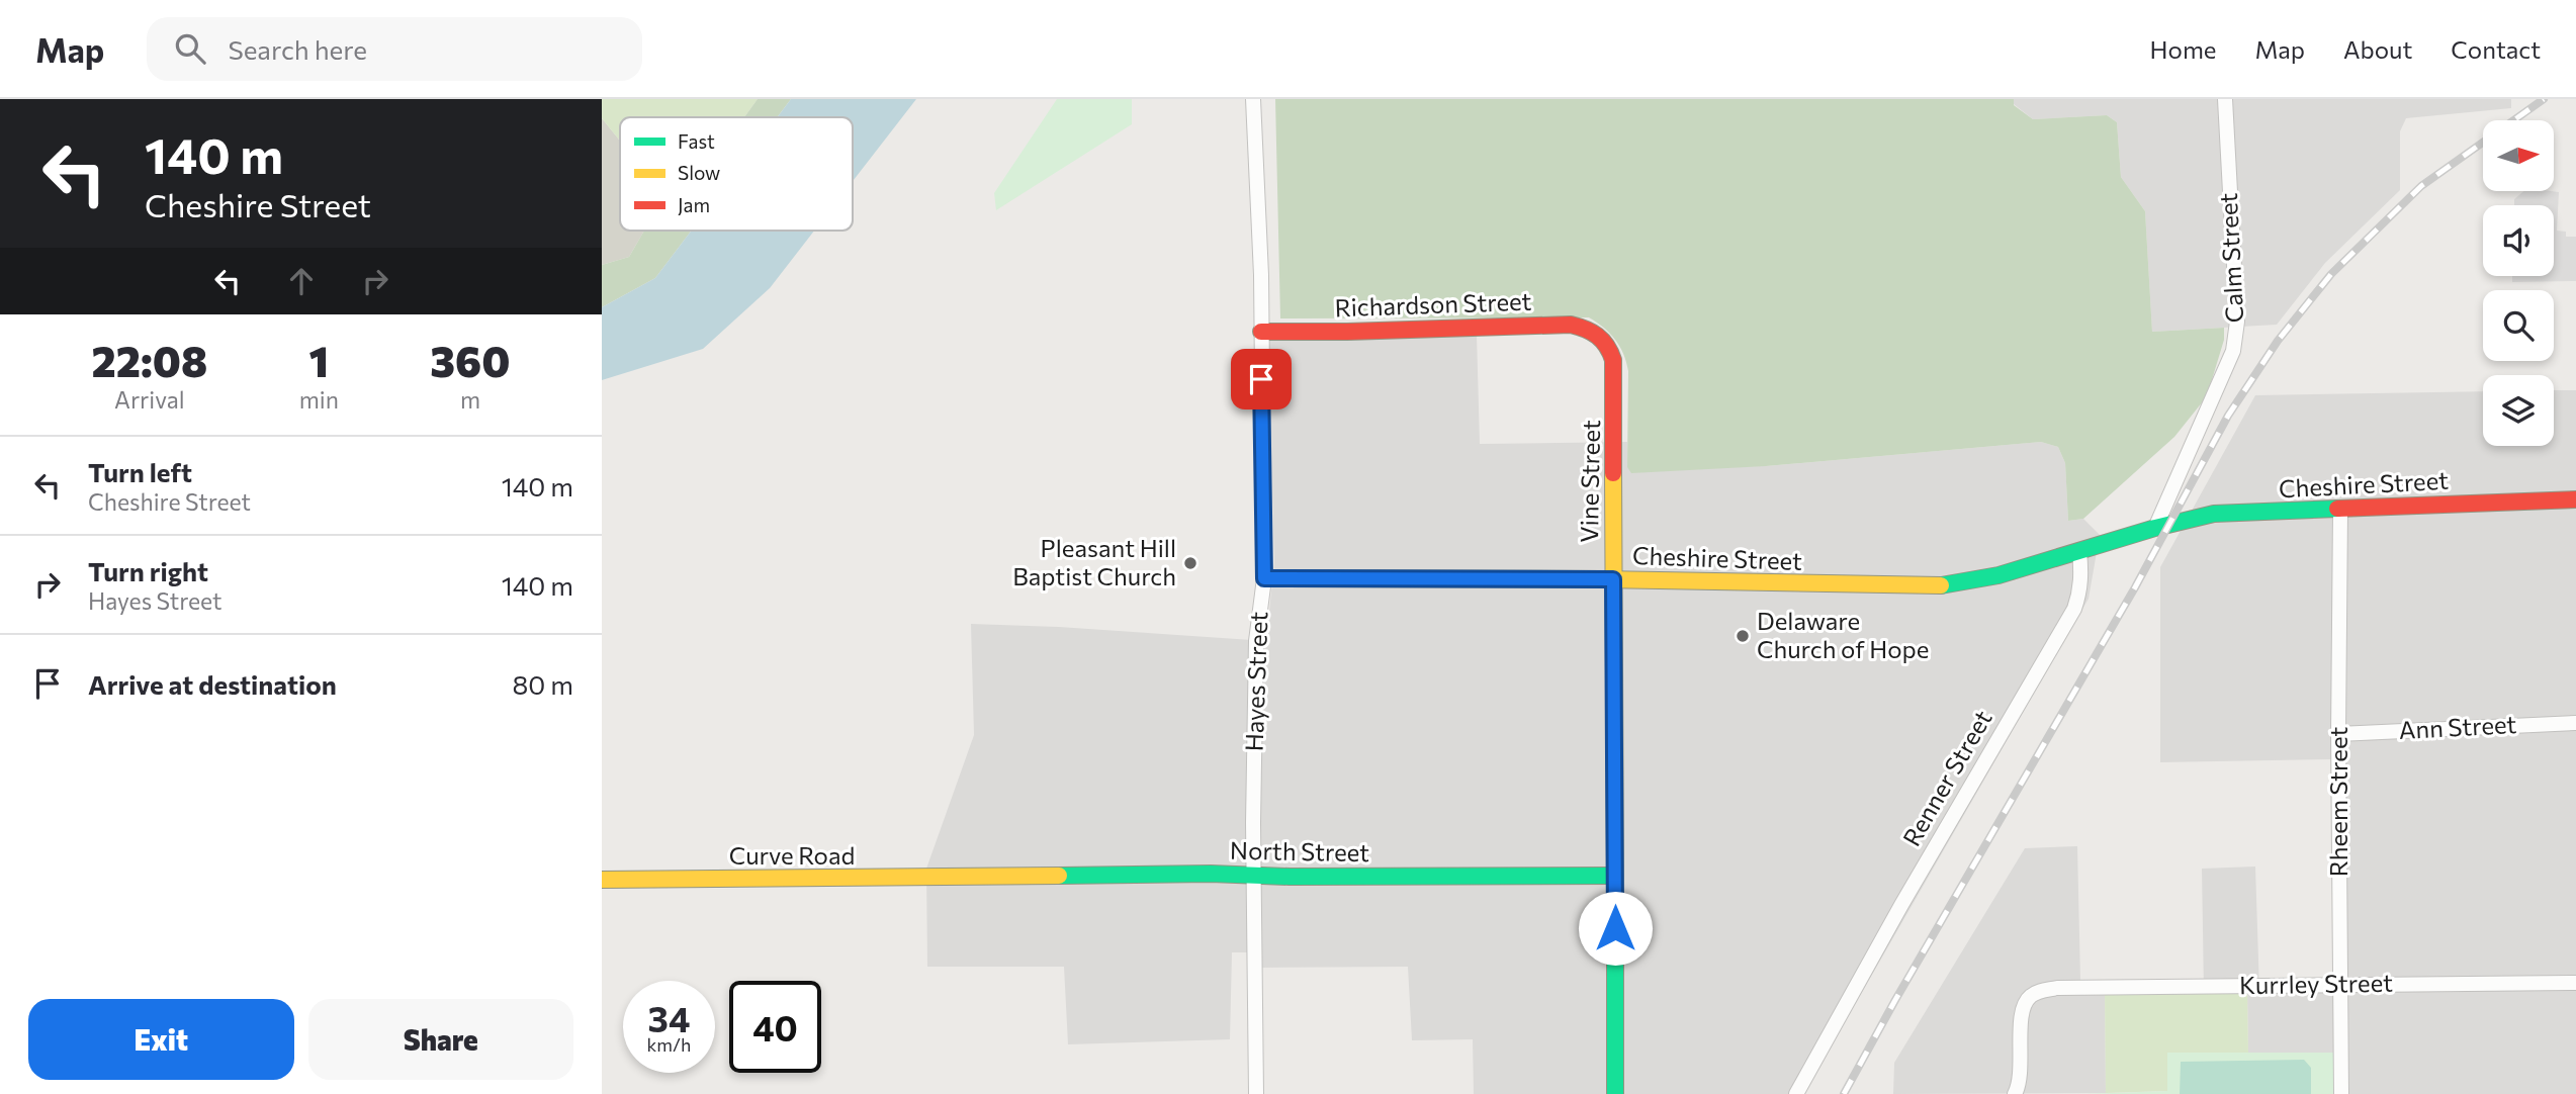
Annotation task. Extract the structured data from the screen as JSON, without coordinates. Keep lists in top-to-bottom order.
{
  "streets": {
    "street": [
      "Calm Street",
      "Richardson Street",
      "Vine Street",
      "Cheshire Street",
      "Hayes Street",
      "Ann Street",
      "Renner Street",
      "Rheem Street",
      "North Street",
      "Curve Road",
      "Kurrley Street"
    ]
  },
  "crossings": [
    ["Calm Street", "Cheshire Street"],
    ["Richardson Street", "Vine Street"],
    ["Richardson Street", "Hayes Street"],
    ["Vine Street", "Cheshire Street"],
    ["Vine Street", "North Street"],
    ["Cheshire Street", "Hayes Street"],
    ["Cheshire Street", "Renner Street"],
    ["Cheshire Street", "Rheem Street"],
    ["Hayes Street", "North Street"],
    ["Ann Street", "Rheem Street"],
    ["Rheem Street", "Kurrley Street"],
    ["North Street", "Curve Road"]
  ],
  "places": ["Pleasant Hill Baptist Church", "Delaware Church of Hope"],
  "legend": ["Fast", "Slow", "Jam"],
  "north": "right",
  "page": {
    "header": "Map",
    "search": "Search here",
    "nav": [
      "Home",
      "Map",
      "About",
      "Contact"
    ],
    "turn": ["140 m", "Cheshire Street"],
    "eta": [
      "22:08",
      "Arrival",
      "1",
      "min",
      "360",
      "m"
    ],
    "list": [
      {
        "name": "Turn left",
        "note": "Cheshire Street",
        "value": "140 m"
      },
      {
        "name": "Turn right",
        "note": "Hayes Street",
        "value": "140 m"
      },
      {
        "name": "Arrive at destination",
        "value": "80 m"
      }
    ],
    "speed": "34 km/h",
    "limit": "40",
    "buttons": ["Exit", "Share"]
  }
}
